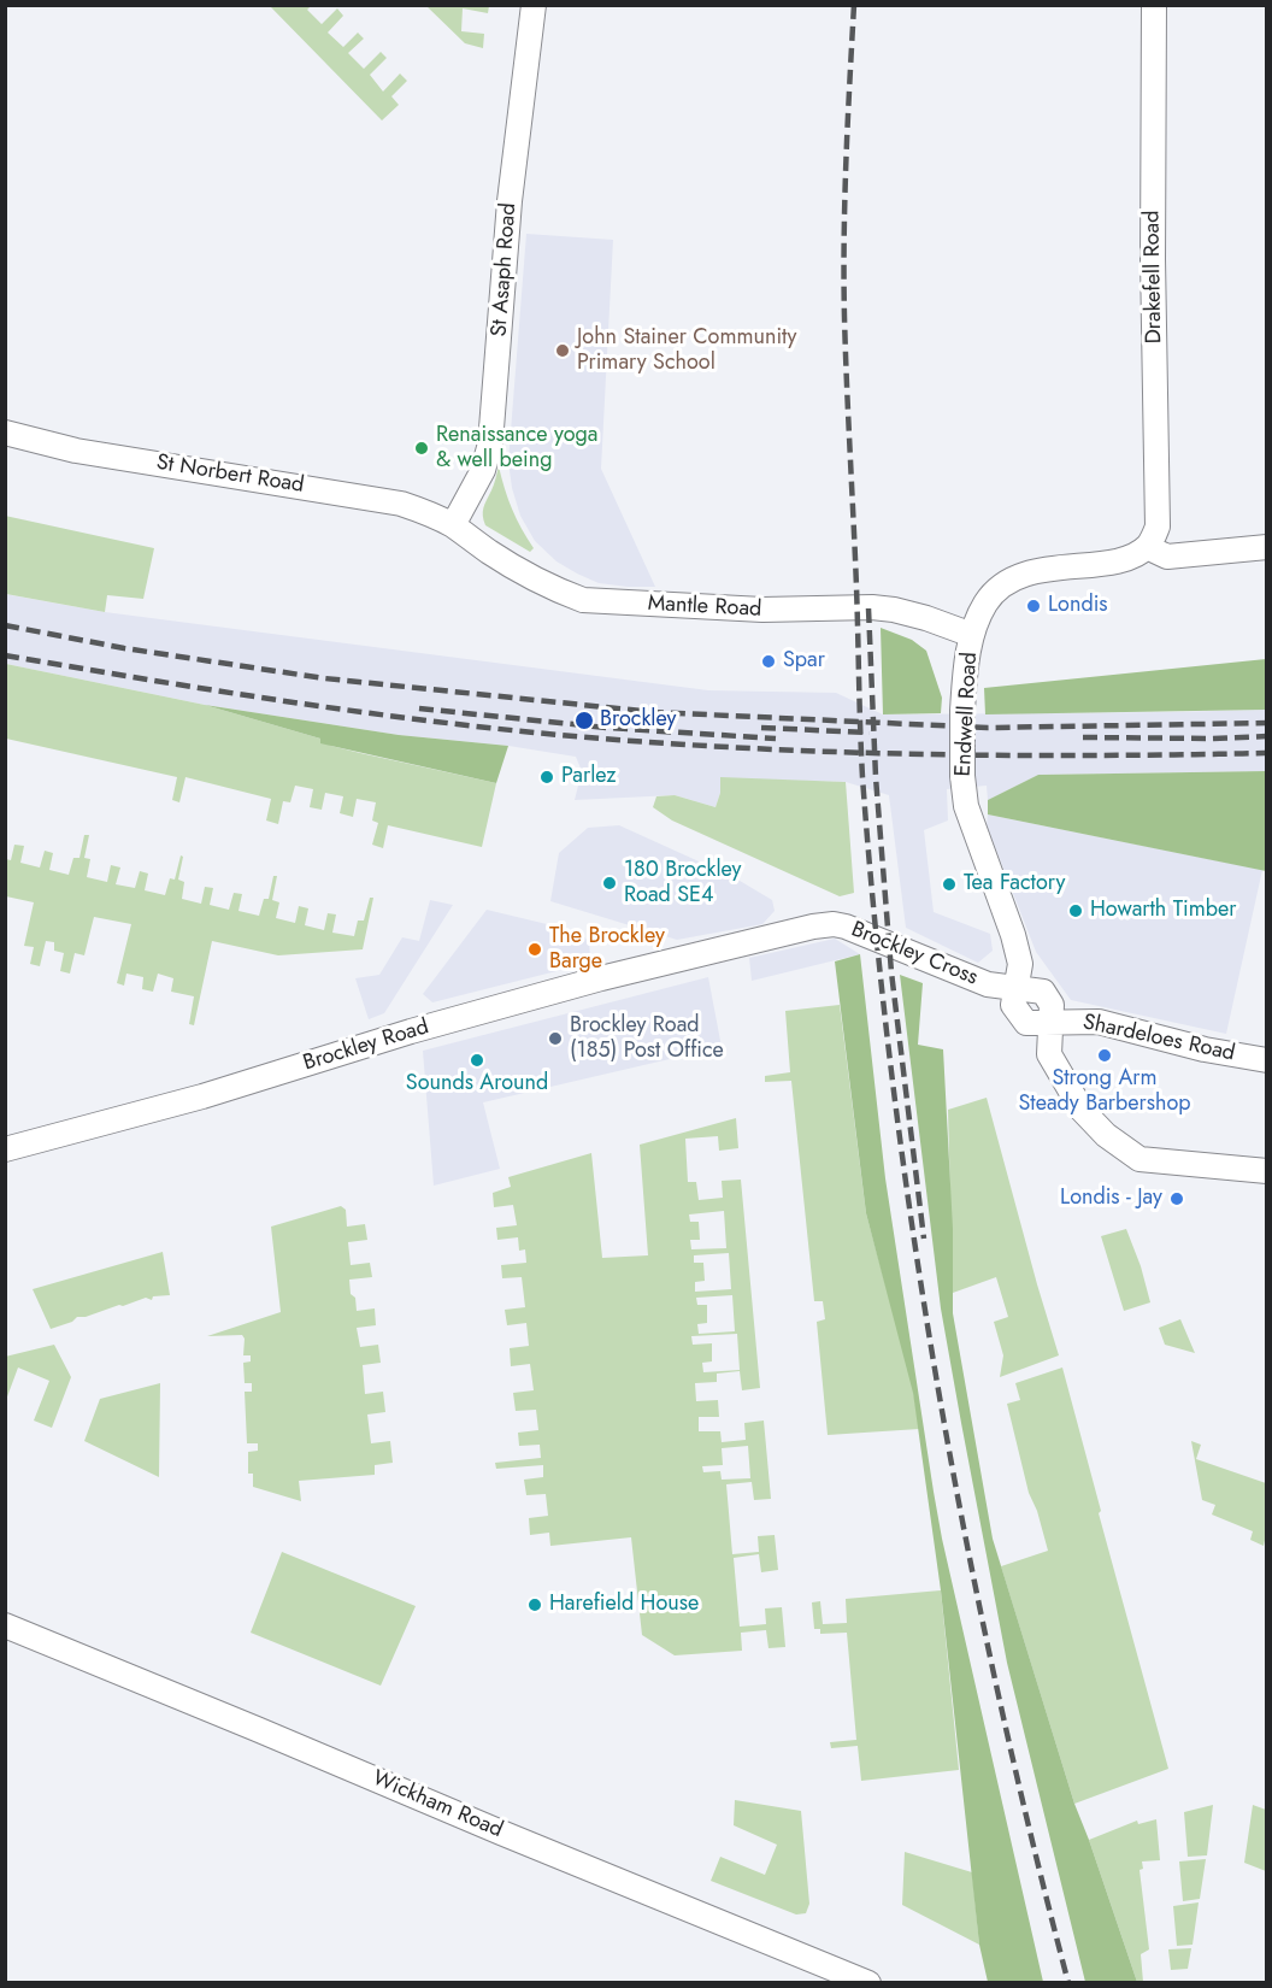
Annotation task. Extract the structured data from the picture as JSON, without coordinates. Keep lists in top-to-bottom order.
{
  "streets": {
    "street": [
      "St Asaph Road",
      "Drakefell Road",
      "St Norbert Road",
      "Mantle Road",
      "Endwell Road",
      "Brockley Cross",
      "Shardeloes Road",
      "Brockley Road",
      "Wickham Road"
    ]
  },
  "crossings": [
    ["St Asaph Road", "St Norbert Road"],
    ["St Asaph Road", "Mantle Road"],
    ["Drakefell Road", "Endwell Road"],
    ["St Norbert Road", "Mantle Road"],
    ["Mantle Road", "Endwell Road"],
    ["Endwell Road", "Brockley Cross"],
    ["Endwell Road", "Shardeloes Road"],
    ["Brockley Cross", "Shardeloes Road"],
    ["Brockley Cross", "Brockley Road"]
  ],
  "places": [
    "John Stainer Community Primary School",
    "Renaissance yoga & well being",
    "Londis",
    "Spar",
    "Brockley",
    "Parlez",
    "180 Brockley Road SE4",
    "Tea Factory",
    "Howarth Timber",
    "The Brockley Barge",
    "Brockley Road (185) Post Office",
    "Strong Arm Steady Barbershop",
    "Sounds Around",
    "Londis - Jay",
    "Harefield House"
  ]
}
